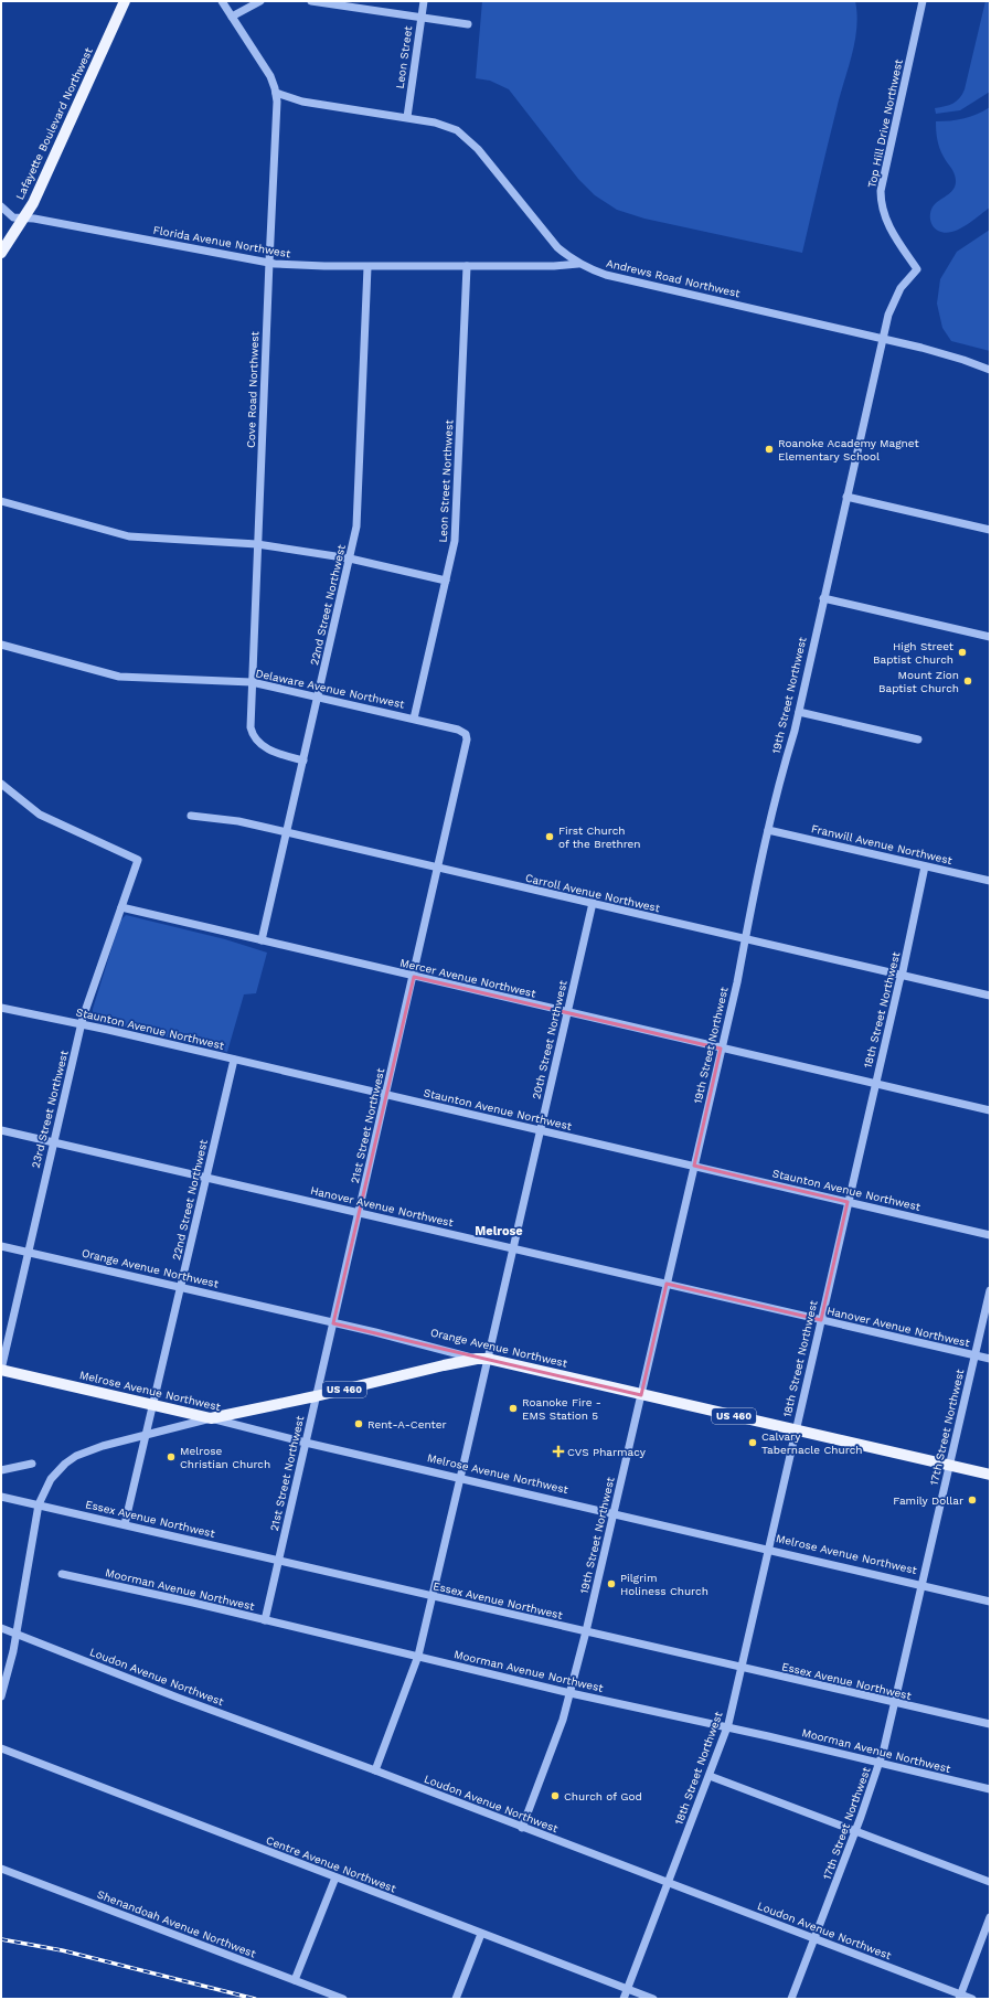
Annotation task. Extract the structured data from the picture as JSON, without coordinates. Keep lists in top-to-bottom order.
{
  "streets": {
    "main road": [
      "Lafayette Boulevard Northwest",
      "Orange Avenue Northwest",
      "US 460",
      "Melrose Avenue Northwest"
    ],
    "street": [
      "Leon Street",
      "Top Hill Drive Northwest",
      "Florida Avenue Northwest",
      "Andrews Road Northwest",
      "Cove Road Northwest",
      "Leon Street Northwest",
      "22nd Street Northwest",
      "Delaware Avenue Northwest",
      "19th Street Northwest",
      "Franwill Avenue Northwest",
      "Carroll Avenue Northwest",
      "Mercer Avenue Northwest",
      "18th Street Northwest",
      "Staunton Avenue Northwest",
      "20th Street Northwest",
      "23rd Street Northwest",
      "21st Street Northwest",
      "Hanover Avenue Northwest",
      "17th Street Northwest",
      "Essex Avenue Northwest",
      "Moorman Avenue Northwest",
      "Loudon Avenue Northwest",
      "Centre Avenue Northwest",
      "Shenandoah Avenue Northwest"
    ]
  },
  "crossings": [
    ["Leon Street", "Andrews Road Northwest"],
    ["Lafayette Boulevard Northwest", "Florida Avenue Northwest"],
    ["Top Hill Drive Northwest", "19th Street Northwest"],
    ["Florida Avenue Northwest", "Andrews Road Northwest"],
    ["Florida Avenue Northwest", "Cove Road Northwest"],
    ["Florida Avenue Northwest", "Leon Street Northwest"],
    ["Florida Avenue Northwest", "22nd Street Northwest"],
    ["Andrews Road Northwest", "Cove Road Northwest"],
    ["Andrews Road Northwest", "19th Street Northwest"],
    ["Cove Road Northwest", "22nd Street Northwest"],
    ["Cove Road Northwest", "Delaware Avenue Northwest"],
    ["Leon Street Northwest", "Delaware Avenue Northwest"],
    ["22nd Street Northwest", "Delaware Avenue Northwest"],
    ["22nd Street Northwest", "Carroll Avenue Northwest"],
    ["22nd Street Northwest", "Mercer Avenue Northwest"],
    ["22nd Street Northwest", "Staunton Avenue Northwest"],
    ["22nd Street Northwest", "Hanover Avenue Northwest"],
    ["22nd Street Northwest", "Orange Avenue Northwest"],
    ["22nd Street Northwest", "Melrose Avenue Northwest"],
    ["22nd Street Northwest", "Essex Avenue Northwest"],
    ["Delaware Avenue Northwest", "21st Street Northwest"],
    ["19th Street Northwest", "Franwill Avenue Northwest"],
    ["19th Street Northwest", "Carroll Avenue Northwest"],
    ["19th Street Northwest", "Mercer Avenue Northwest"],
    ["19th Street Northwest", "Staunton Avenue Northwest"],
    ["19th Street Northwest", "Hanover Avenue Northwest"],
    ["19th Street Northwest", "Orange Avenue Northwest"],
    ["19th Street Northwest", "Melrose Avenue Northwest"],
    ["19th Street Northwest", "Essex Avenue Northwest"],
    ["19th Street Northwest", "Moorman Avenue Northwest"],
    ["19th Street Northwest", "Loudon Avenue Northwest"],
    ["Franwill Avenue Northwest", "18th Street Northwest"],
    ["Carroll Avenue Northwest", "18th Street Northwest"],
    ["Carroll Avenue Northwest", "20th Street Northwest"],
    ["Carroll Avenue Northwest", "21st Street Northwest"],
    ["Mercer Avenue Northwest", "18th Street Northwest"],
    ["Mercer Avenue Northwest", "20th Street Northwest"],
    ["Mercer Avenue Northwest", "23rd Street Northwest"],
    ["Mercer Avenue Northwest", "21st Street Northwest"],
    ["18th Street Northwest", "Staunton Avenue Northwest"],
    ["18th Street Northwest", "Hanover Avenue Northwest"],
    ["18th Street Northwest", "Orange Avenue Northwest"],
    ["18th Street Northwest", "Melrose Avenue Northwest"],
    ["18th Street Northwest", "Essex Avenue Northwest"],
    ["18th Street Northwest", "Moorman Avenue Northwest"],
    ["18th Street Northwest", "Loudon Avenue Northwest"],
    ["18th Street Northwest", "Centre Avenue Northwest"],
    ["Staunton Avenue Northwest", "20th Street Northwest"],
    ["Staunton Avenue Northwest", "23rd Street Northwest"],
    ["Staunton Avenue Northwest", "21st Street Northwest"],
    ["20th Street Northwest", "Hanover Avenue Northwest"],
    ["20th Street Northwest", "Orange Avenue Northwest"],
    ["20th Street Northwest", "US 460"],
    ["20th Street Northwest", "Melrose Avenue Northwest"],
    ["20th Street Northwest", "Essex Avenue Northwest"],
    ["20th Street Northwest", "Moorman Avenue Northwest"],
    ["20th Street Northwest", "Loudon Avenue Northwest"],
    ["23rd Street Northwest", "Hanover Avenue Northwest"],
    ["23rd Street Northwest", "Orange Avenue Northwest"],
    ["23rd Street Northwest", "Melrose Avenue Northwest"],
    ["21st Street Northwest", "Hanover Avenue Northwest"],
    ["21st Street Northwest", "Orange Avenue Northwest"],
    ["21st Street Northwest", "US 460"],
    ["21st Street Northwest", "Melrose Avenue Northwest"],
    ["21st Street Northwest", "Essex Avenue Northwest"],
    ["21st Street Northwest", "Moorman Avenue Northwest"],
    ["Hanover Avenue Northwest", "17th Street Northwest"],
    ["Orange Avenue Northwest", "US 460"],
    ["Orange Avenue Northwest", "17th Street Northwest"],
    ["US 460", "Melrose Avenue Northwest"],
    ["Melrose Avenue Northwest", "17th Street Northwest"],
    ["17th Street Northwest", "Essex Avenue Northwest"],
    ["17th Street Northwest", "Moorman Avenue Northwest"],
    ["17th Street Northwest", "Loudon Avenue Northwest"]
  ],
  "districts": ["Melrose"],
  "places": {
    "other": [
      "Roanoke Academy Magnet Elementary School",
      "High Street Baptist Church",
      "Mount Zion Baptist Church",
      "First Church of the Brethren",
      "Roanoke Fire - EMS Station 5",
      "Rent-A-Center",
      "Calvary Tabernacle Church",
      "Melrose Christian Church",
      "Family Dollar",
      "Pilgrim Holiness Church",
      "Church of God"
    ],
    "health": ["CVS Pharmacy"]
  }
}
